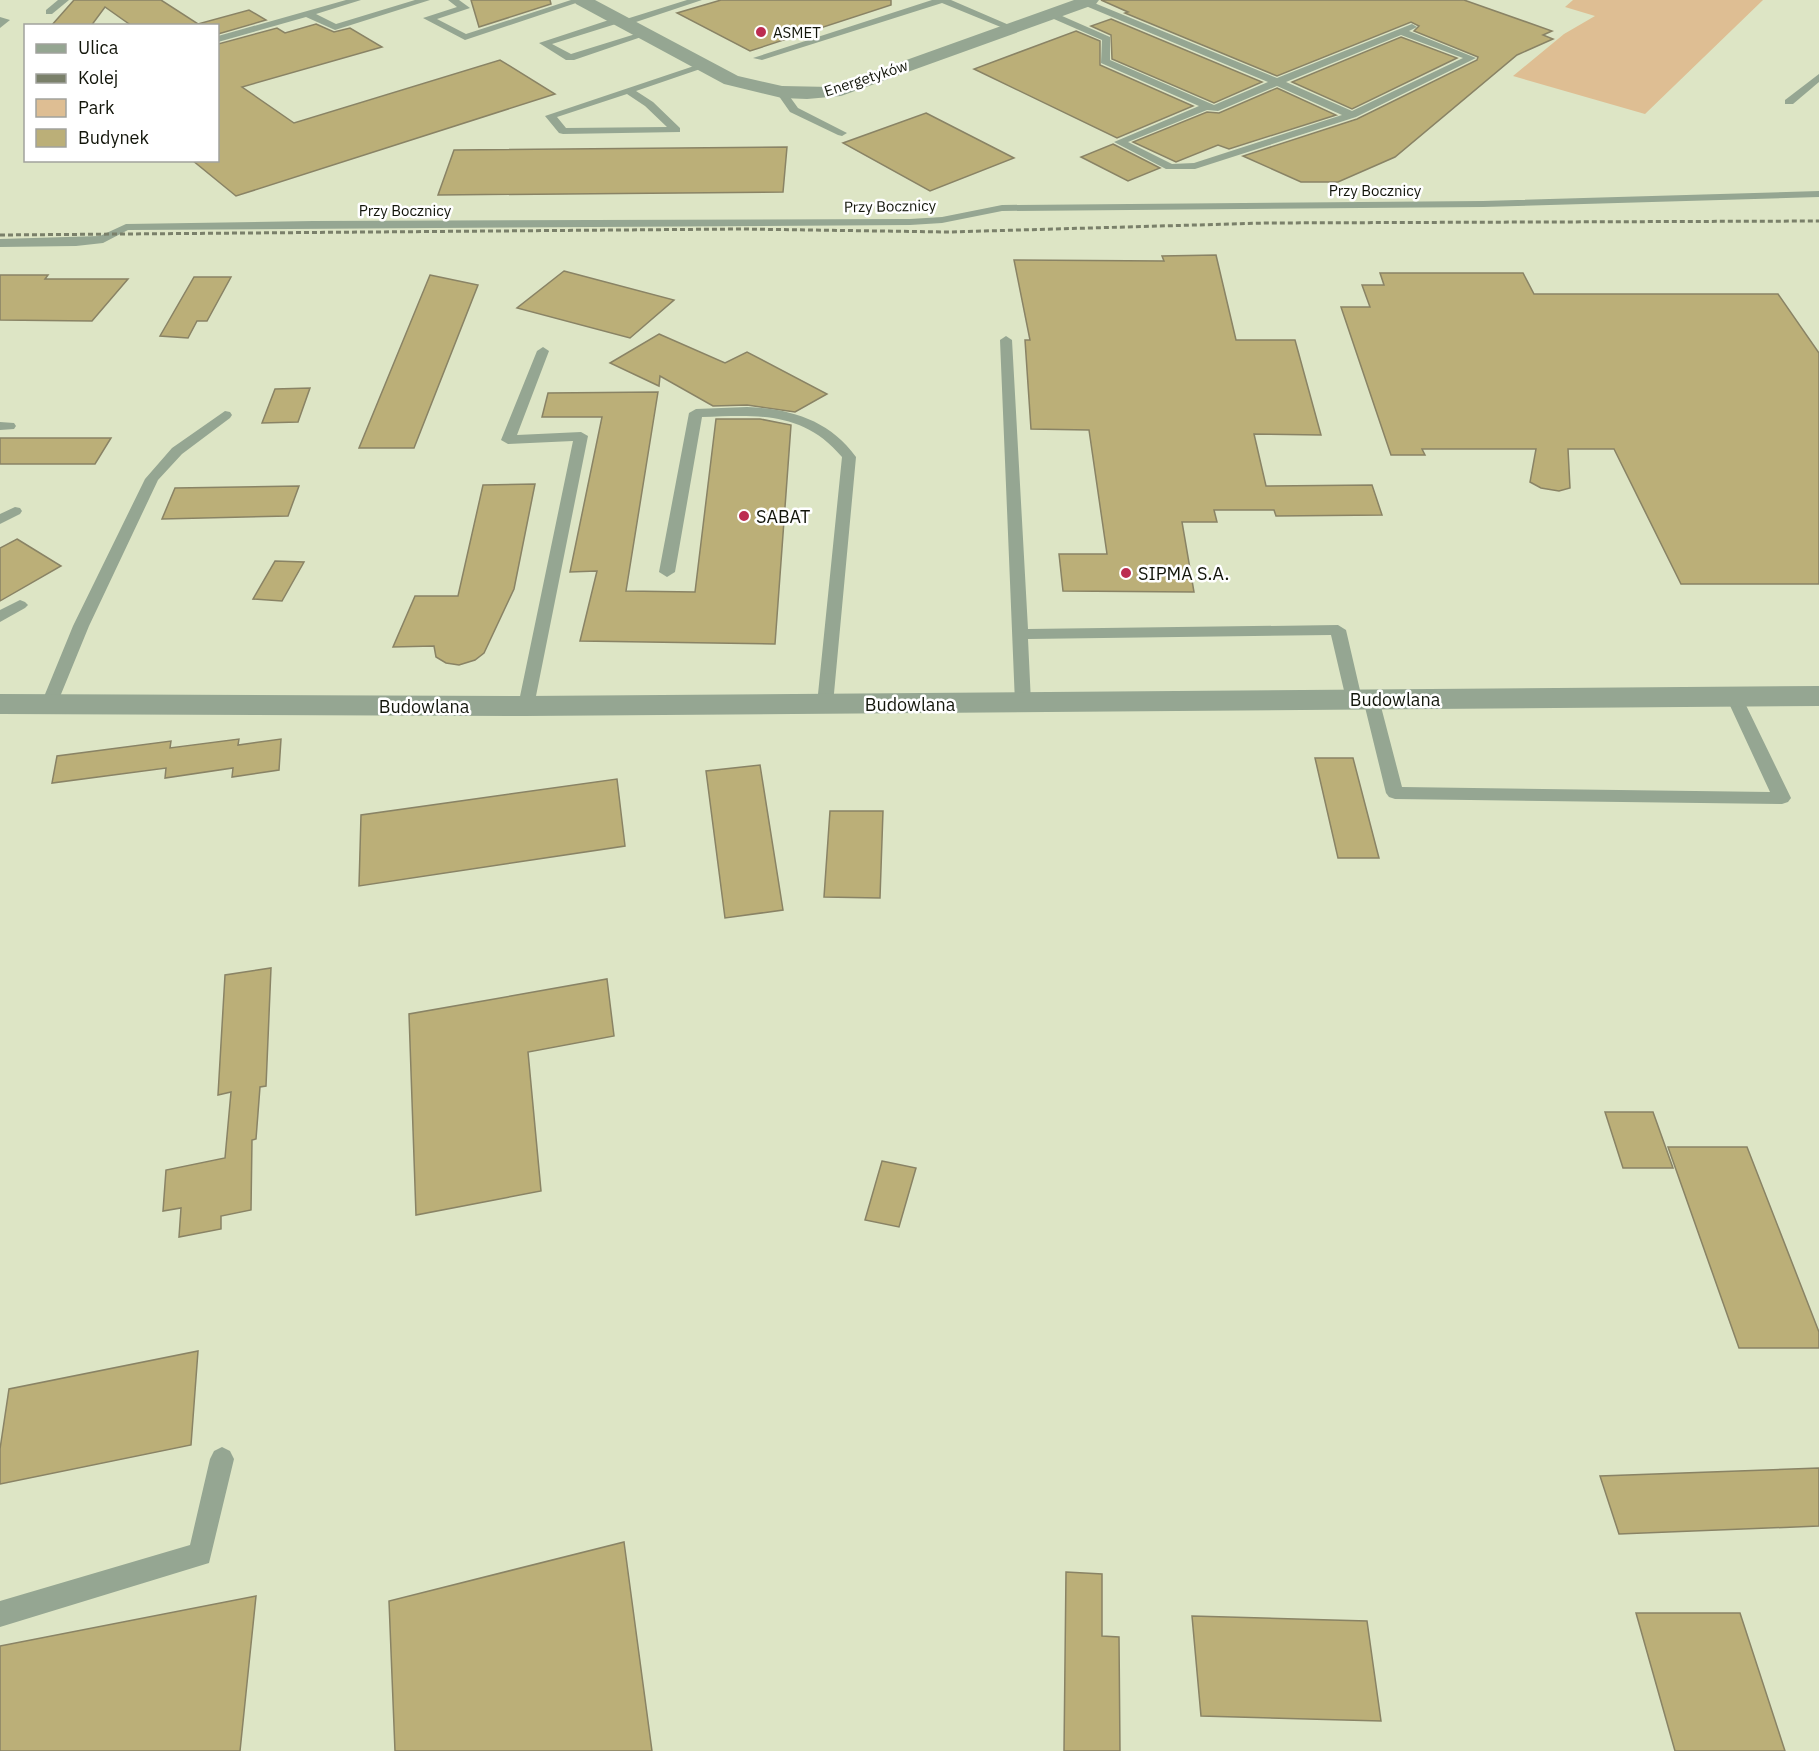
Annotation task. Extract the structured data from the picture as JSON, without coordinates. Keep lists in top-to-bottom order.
{
  "streets": {
    "street": ["Energetyków", "Budowlana"],
    "lane": ["Przy Bocznicy"]
  },
  "places": ["ASMET", "SABAT", "SIPMA S.A."],
  "legend": [
    "Ulica",
    "Kolej",
    "Park",
    "Budynek"
  ]
}
